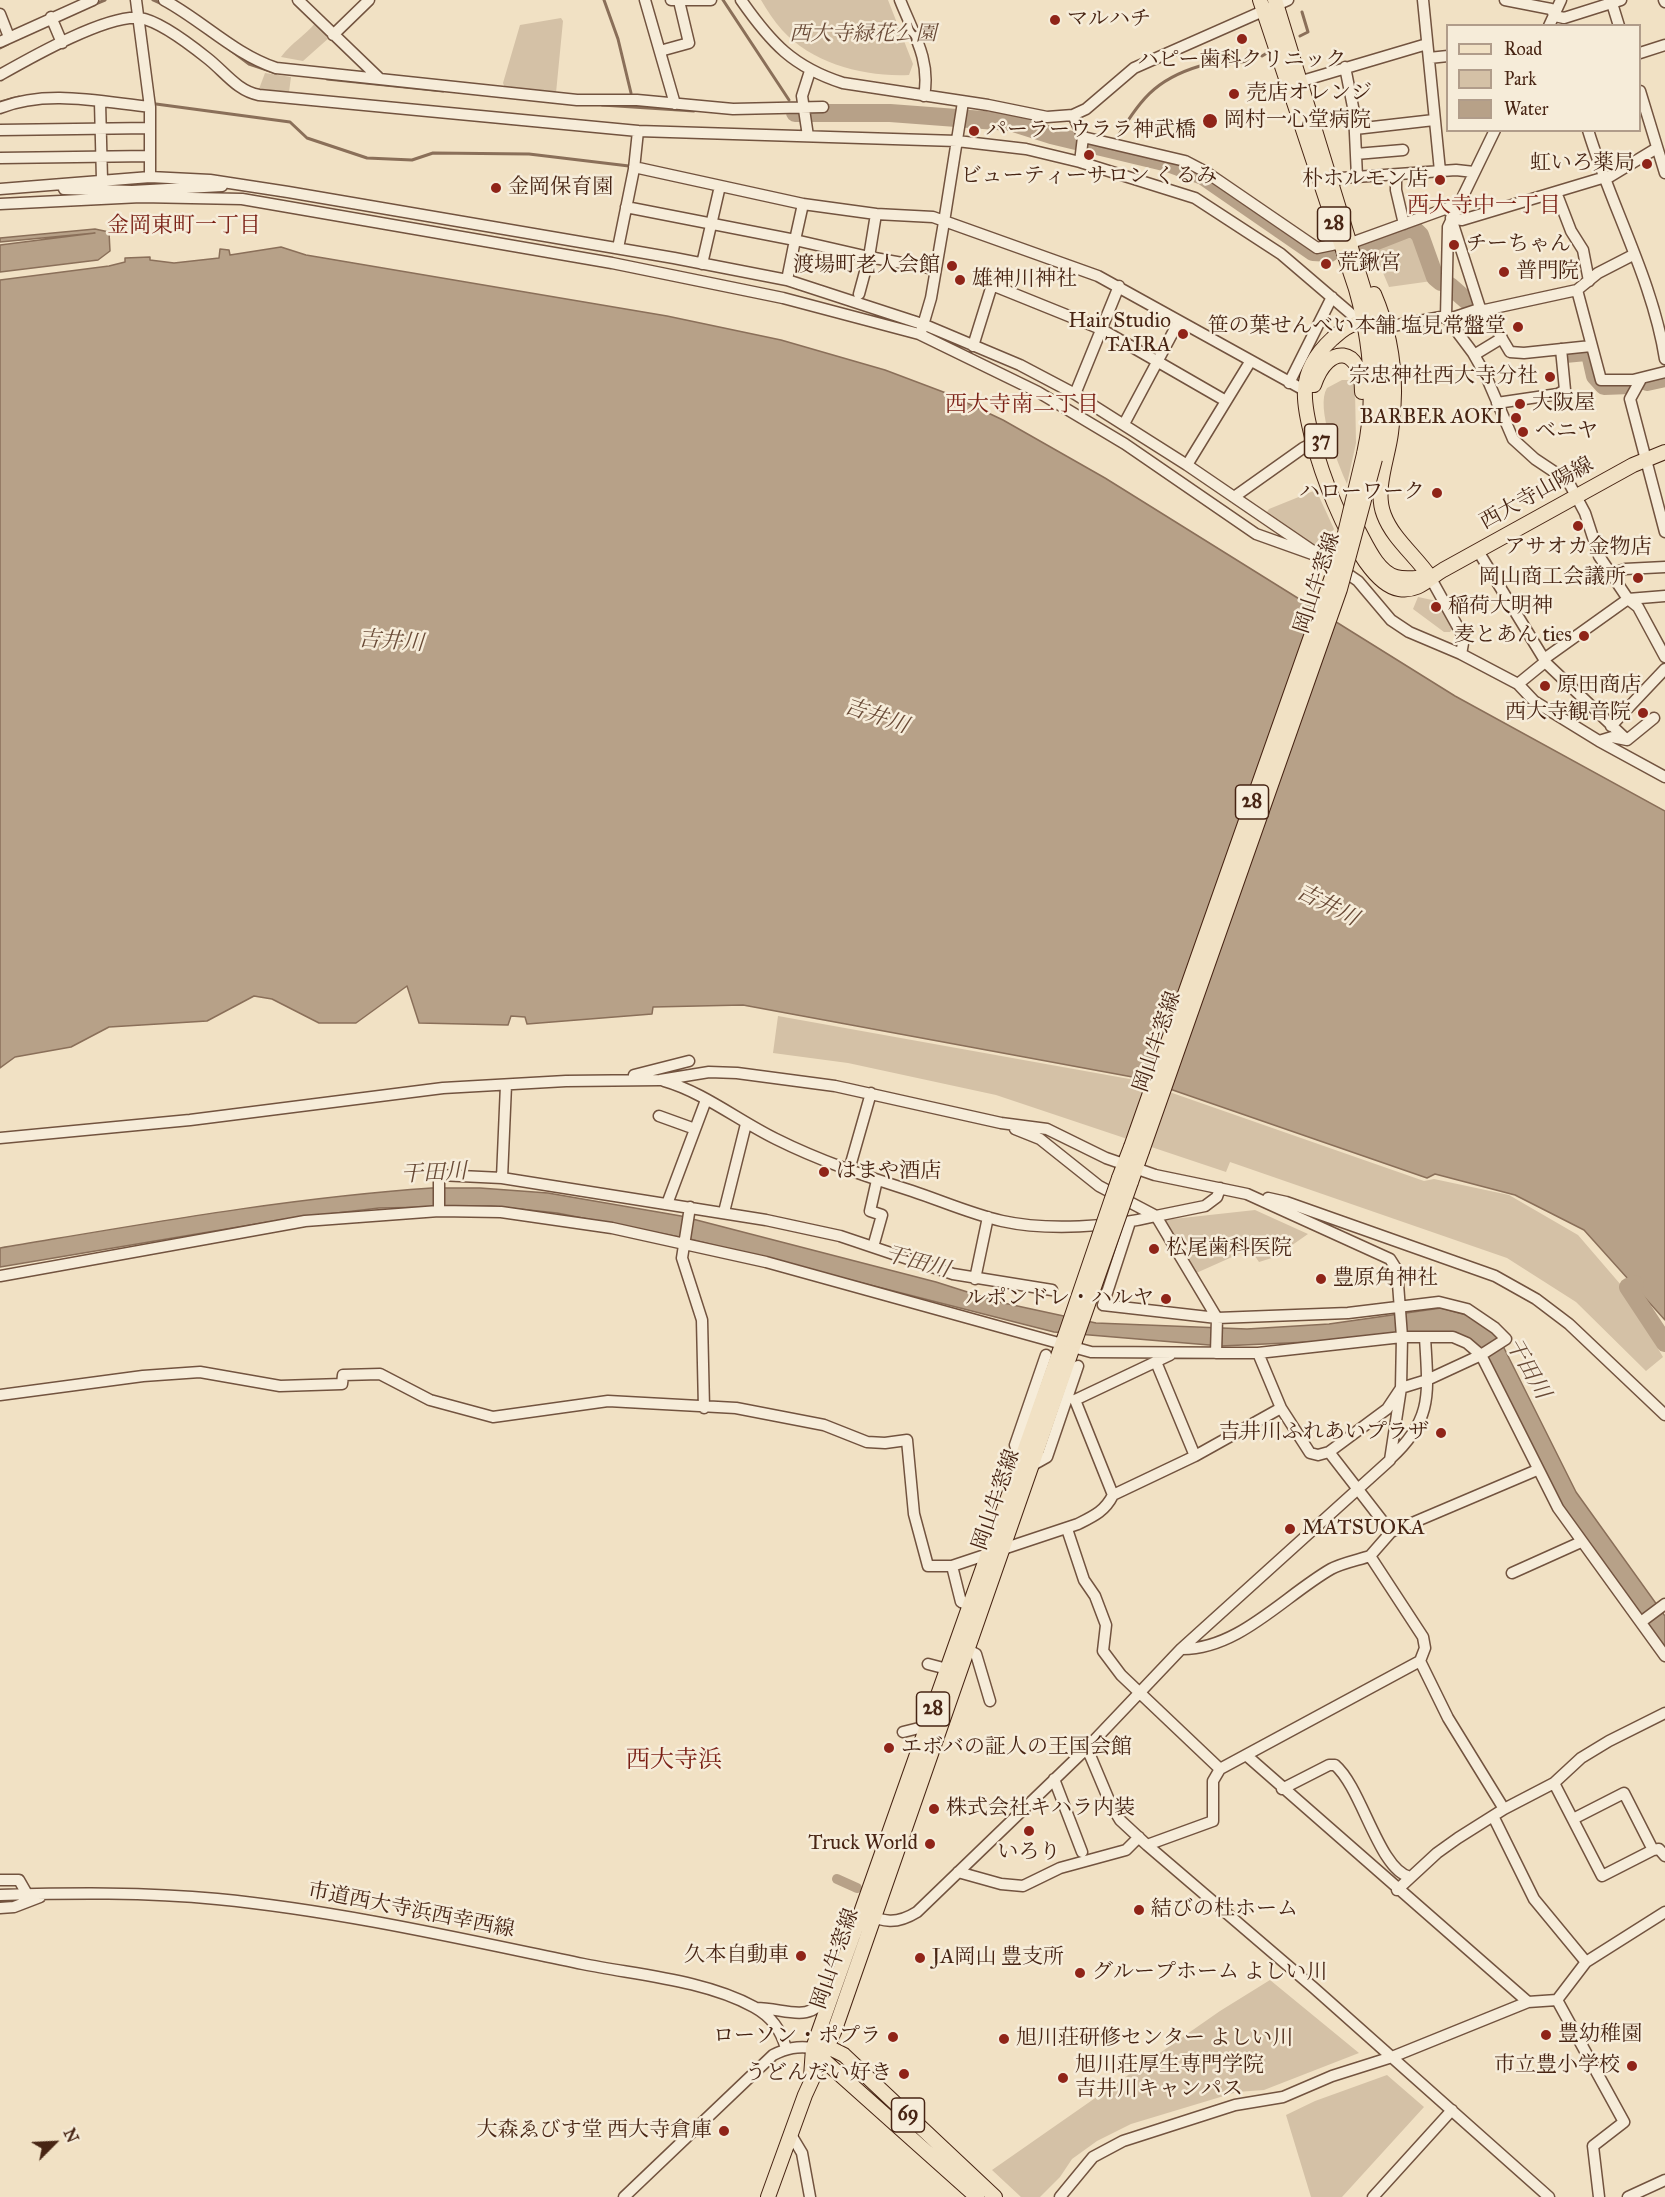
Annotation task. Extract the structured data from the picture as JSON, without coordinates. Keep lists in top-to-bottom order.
{
  "streets": {
    "main road": [
      "28",
      "37",
      "西大寺山陽線",
      "岡山牛窓線",
      "69"
    ],
    "street": ["市道西大寺浜西幸西線"]
  },
  "crossings": [
    ["西大寺山陽線", "岡山牛窓線"],
    ["岡山牛窓線", "69"]
  ],
  "districts": [
    "西大寺中一丁目",
    "金岡東町一丁目",
    "西大寺南二丁目",
    "西大寺浜"
  ],
  "water": ["吉井川", "干田川"],
  "parks": ["西大寺緑花公園"],
  "places": [
    "マルハチ",
    "ハピー歯科クリニック",
    "売店オレンジ",
    "岡村一心堂病院",
    "パーラーウララ神武橋",
    "ビューティーサロン くるみ",
    "虹いろ薬局",
    "朴ホルモン店",
    "金岡保育園",
    "チーちゃん",
    "荒鍬宮",
    "渡場町老人会館",
    "普門院",
    "雄神川神社",
    "笹の葉せんべい本舗 塩見常盤堂",
    "Hair Studio TAIRA",
    "宗忠神社西大寺分社",
    "大阪屋",
    "BARBER AOKI",
    "ベニヤ",
    "ハローワーク",
    "アサオカ金物店",
    "岡山商工会議所",
    "稲荷大明神",
    "麦とあん ties",
    "原田商店",
    "西大寺観音院",
    "はまや酒店",
    "松尾歯科医院",
    "豊原角神社",
    "ルポンドレ・ハルヤ",
    "吉井川ふれあいプラザ",
    "MATSUOKA",
    "エボバの証人の王国会館",
    "株式会社キハラ内装",
    "いろり",
    "Truck World",
    "結びの杜ホーム",
    "久本自動車",
    "JA岡山 豊支所",
    "グループホーム よしい川",
    "豊幼稚園",
    "ローソン・ポプラ",
    "旭川荘研修センター よしい川",
    "市立豊小学校",
    "うどんだい好き",
    "旭川荘厚生専門学院 吉井川キャンパス",
    "大森ゑびす堂 西大寺倉庫"
  ],
  "legend": ["Road", "Park", "Water"],
  "north": "top right"
}
